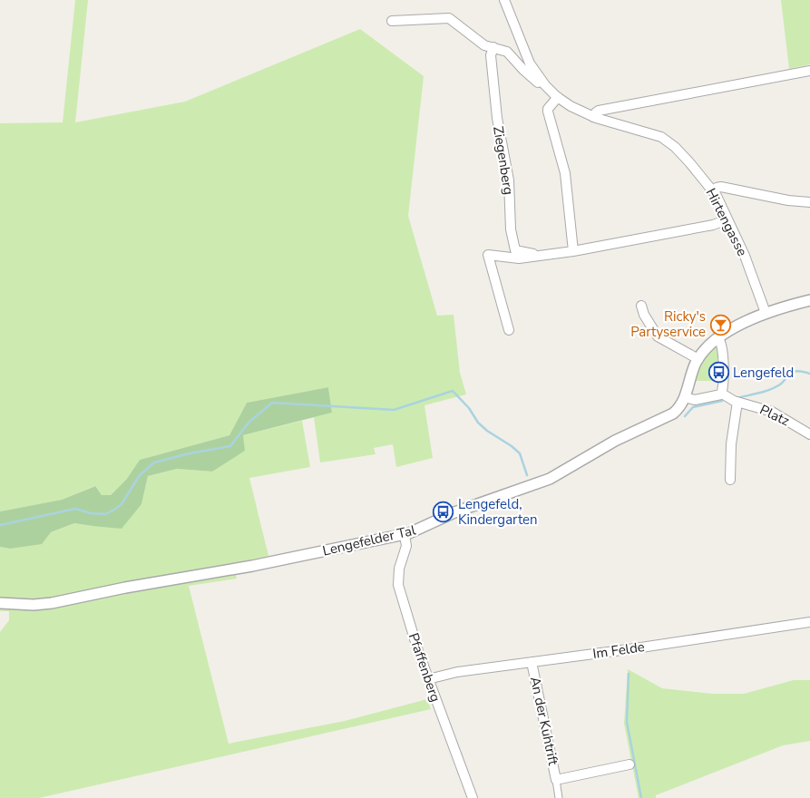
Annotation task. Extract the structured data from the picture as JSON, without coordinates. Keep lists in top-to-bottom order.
{
  "streets": {
    "street": [
      "Ziegenberg",
      "Hirtengasse",
      "Platz",
      "Lengefelder Tal",
      "Im Felde",
      "Pfaffenberg",
      "An der Kuhtrift"
    ]
  },
  "crossings": [
    ["Ziegenberg", "Hirtengasse"],
    ["Hirtengasse", "Lengefelder Tal"],
    ["Lengefelder Tal", "Pfaffenberg"],
    ["Im Felde", "Pfaffenberg"],
    ["Im Felde", "An der Kuhtrift"]
  ],
  "places": {
    "bar": ["Ricky's Partyservice"],
    "bus stop": ["Lengefeld", "Lengefeld, Kindergarten"]
  }
}
